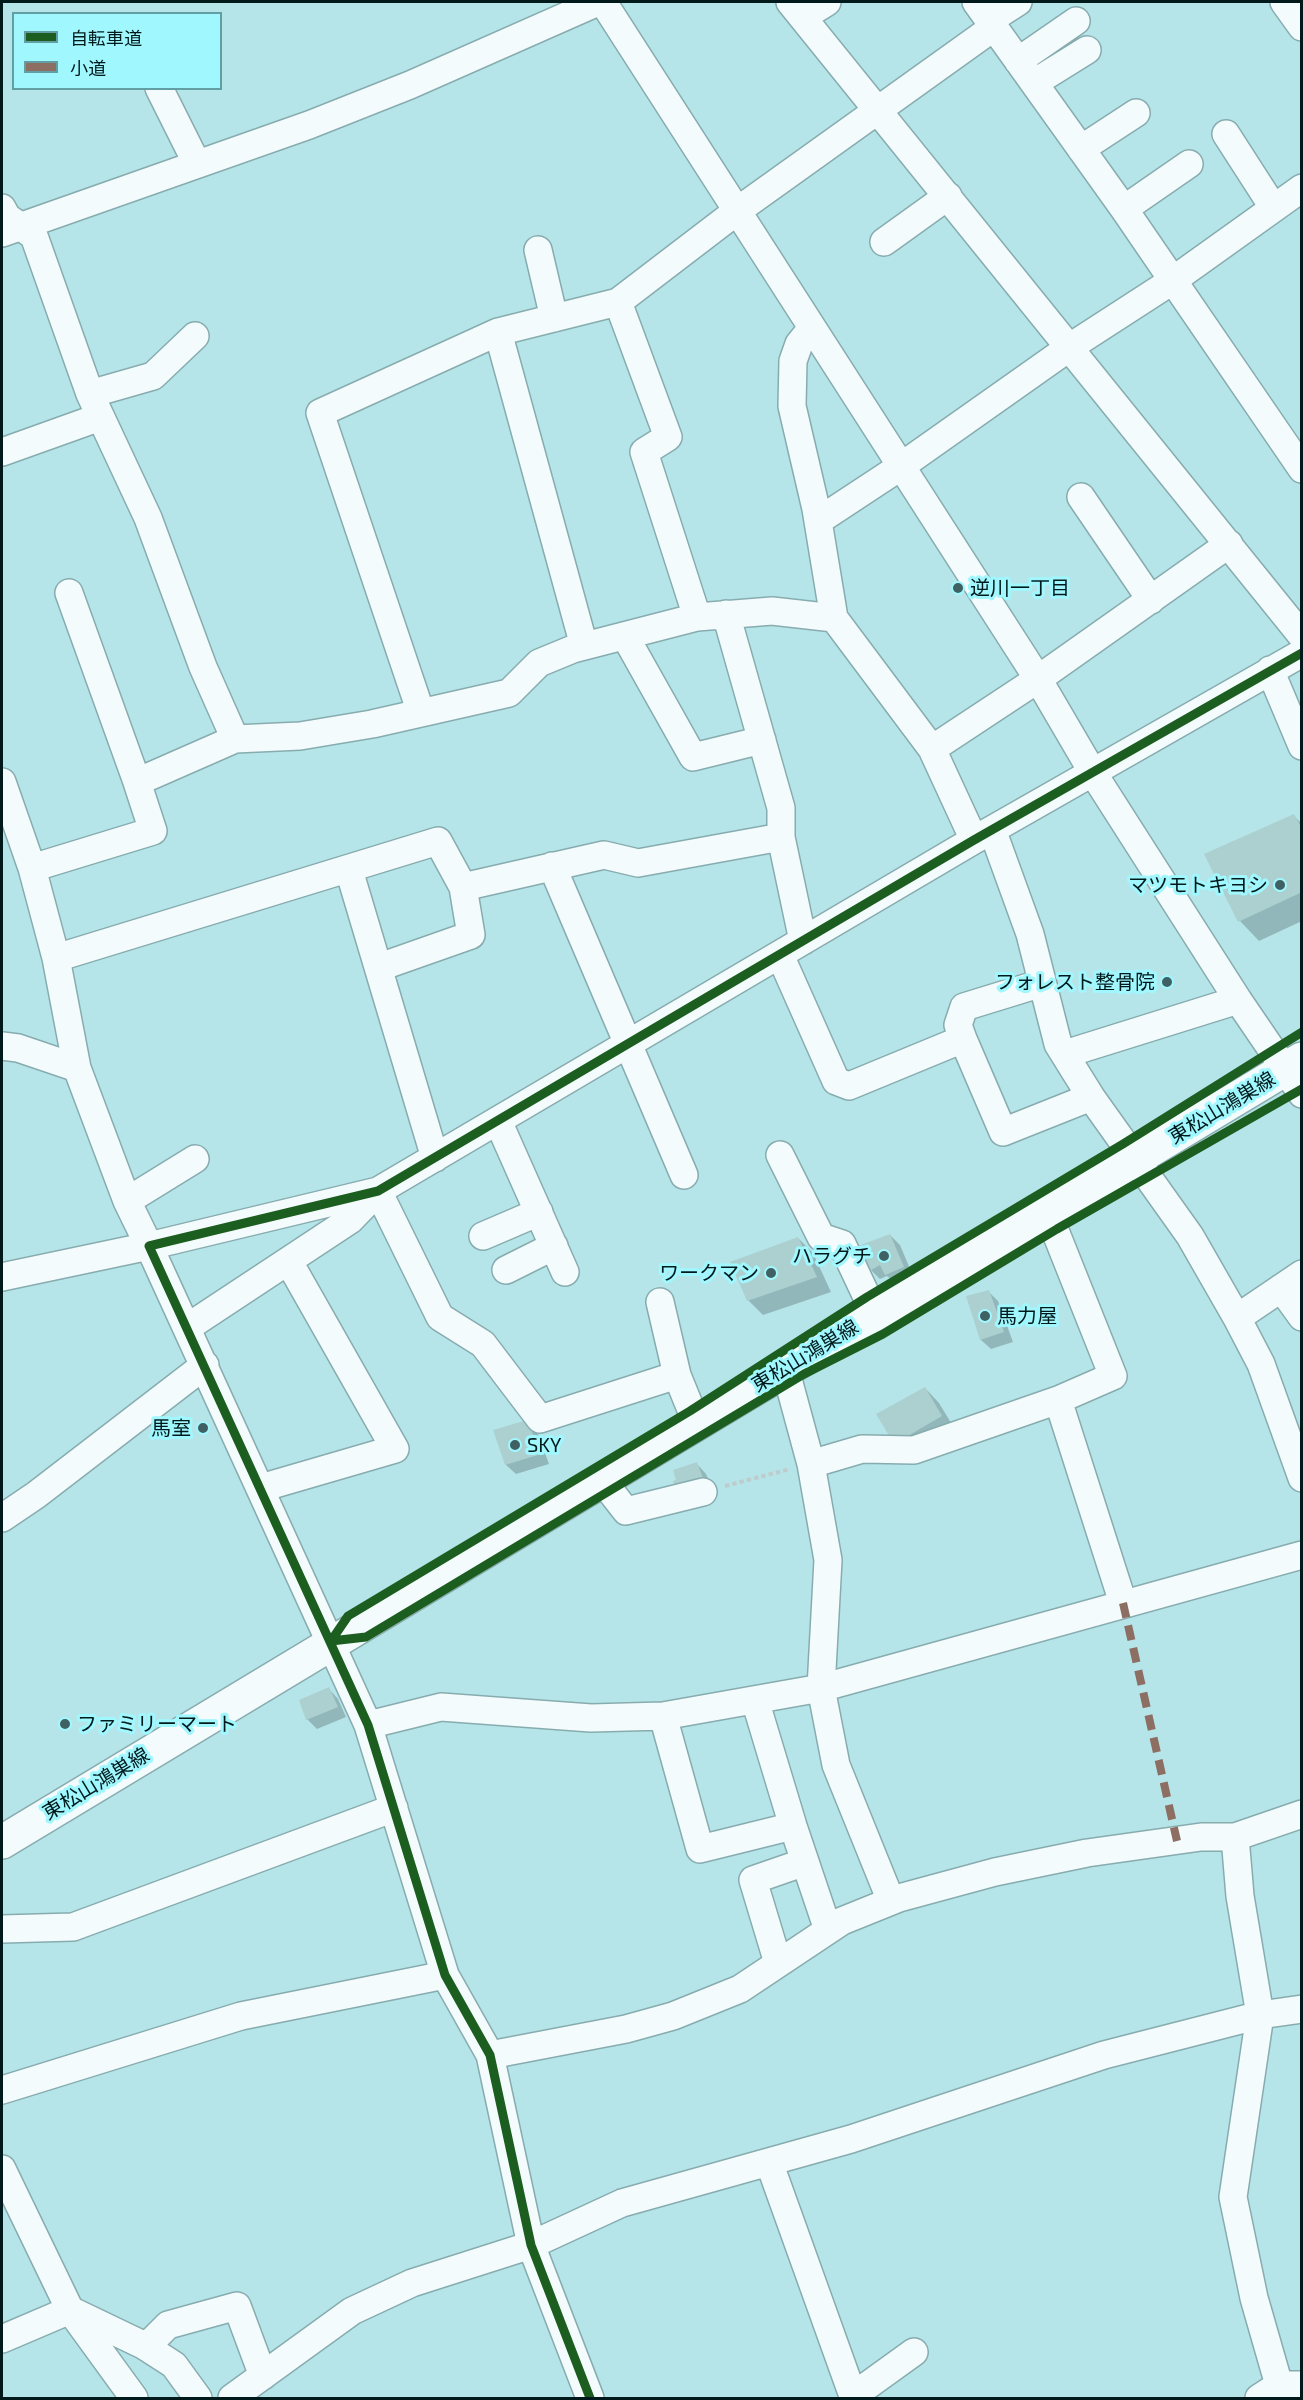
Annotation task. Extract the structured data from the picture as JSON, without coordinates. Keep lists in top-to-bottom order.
{
  "streets": {
    "main road": ["東松山鴻巣線"]
  },
  "places": [
    "逆川一丁目",
    "マツモトキヨシ",
    "フォレスト整骨院",
    "ハラグチ",
    "ワークマン",
    "馬力屋",
    "馬室",
    "SKY",
    "ファミリーマート"
  ],
  "legend": ["自転車道", "小道"]
}
